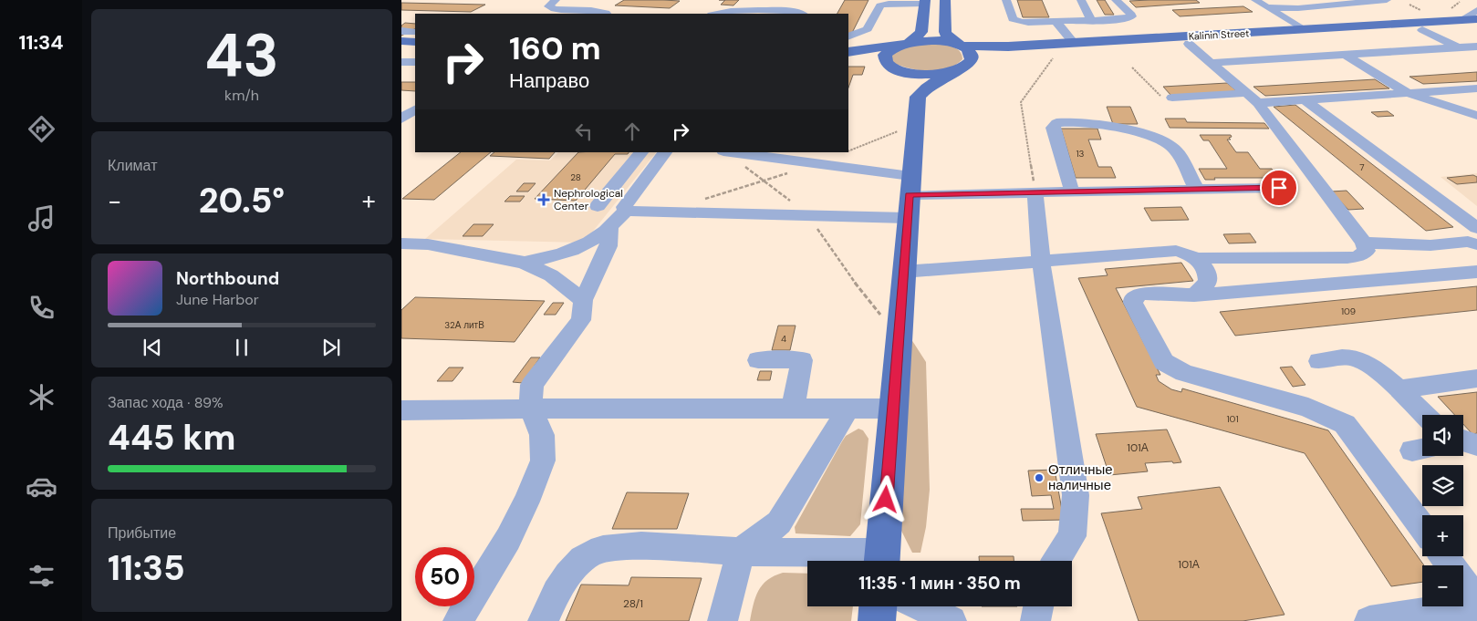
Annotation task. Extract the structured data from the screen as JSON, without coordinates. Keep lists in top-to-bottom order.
{
  "streets": {
    "main road": ["Kalinin Street"]
  },
  "places": {
    "health": ["Nephrological Center"],
    "other": ["Отличные наличные"]
  },
  "house_numbers": [
    "13",
    "7",
    "28",
    "109",
    "32А литВ",
    "4",
    "101",
    "101А",
    "101А",
    "28/1"
  ],
  "page": {
    "tabs": "11:34",
    "tile": [
      ["43", "km/h"],
      "Климат",
      ["Запас хода · 89%", "445 km"],
      ["Прибытие", "11:35"]
    ],
    "turn": ["160 m", "Направо"],
    "heat": ["−", "20.5°", "+"],
    "song": ["Northbound", "June Harbor"],
    "map_buttons": ["+", "−"],
    "limit": "50",
    "trip": "11:35 · 1 мин · 350 m"
  }
}
